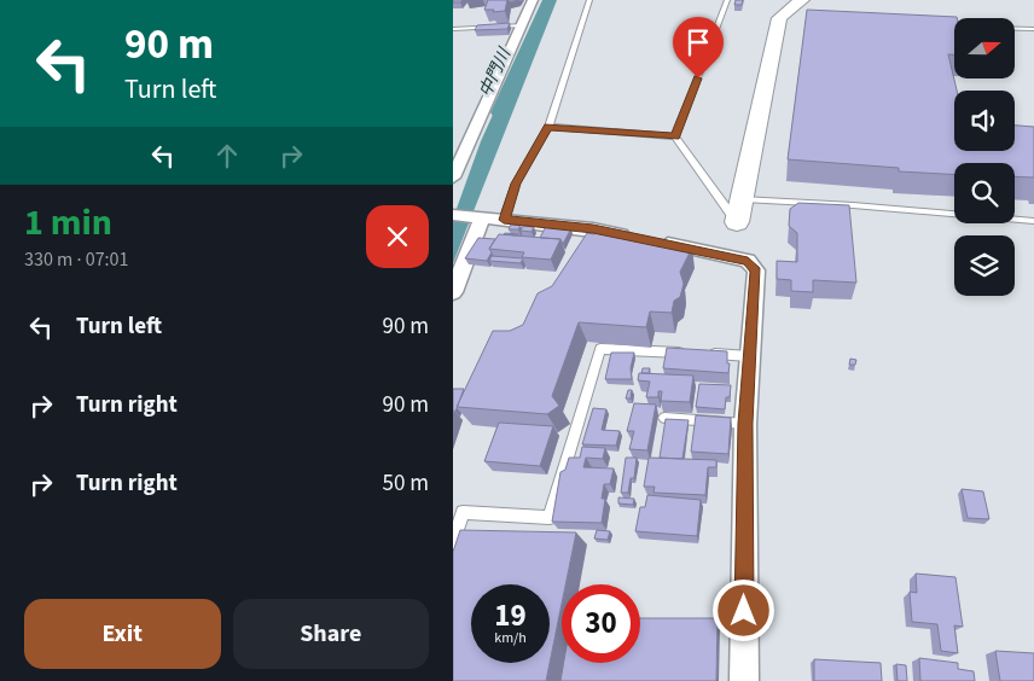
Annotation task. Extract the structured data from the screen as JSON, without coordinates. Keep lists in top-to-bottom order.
{
  "water": ["中門川"],
  "north": "right",
  "page": {
    "turn": ["90 m", "Turn left"],
    "heading": ["1 min", "330 m · 07:01"],
    "list": [
      {
        "name": "Turn left",
        "value": "90 m"
      },
      {
        "name": "Turn right",
        "value": "90 m"
      },
      {
        "name": "Turn right",
        "value": "50 m"
      }
    ],
    "speed": "19 km/h",
    "limit": "30",
    "buttons": ["Exit", "Share"]
  }
}
